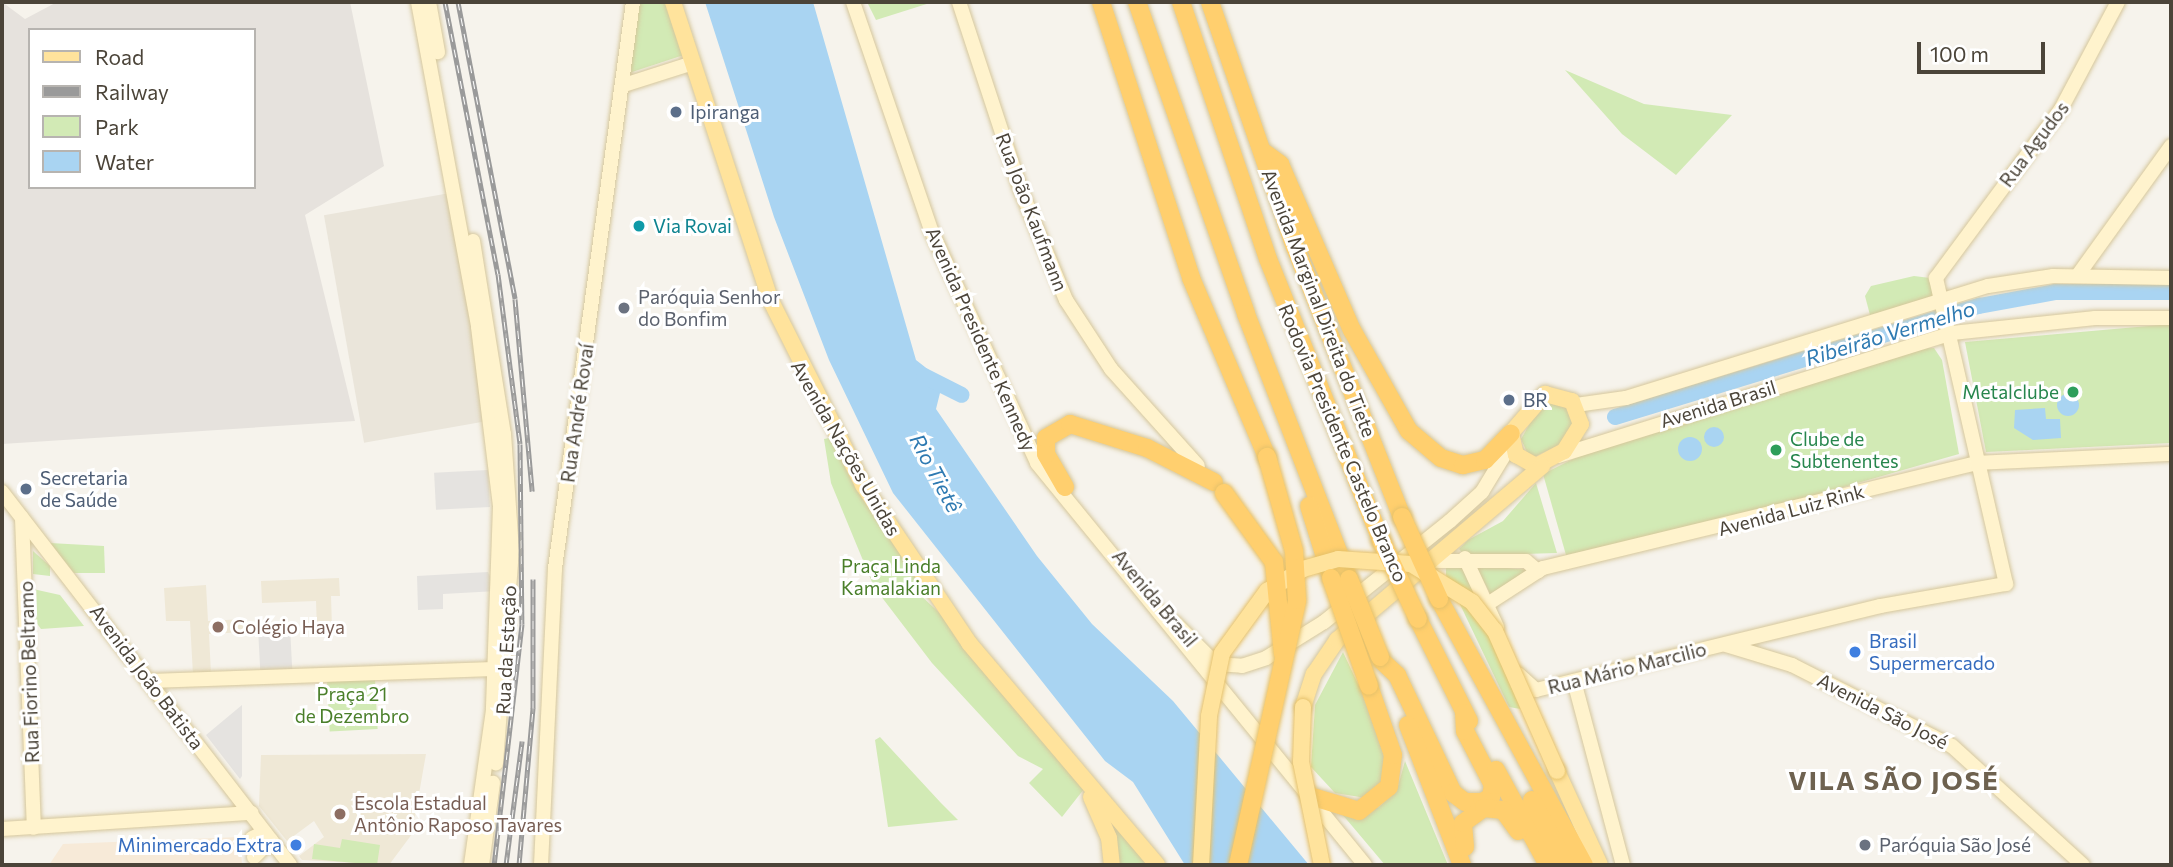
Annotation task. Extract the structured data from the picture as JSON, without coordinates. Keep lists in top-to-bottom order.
{
  "streets": {
    "highway": ["Avenida Marginal Direita do Tiete", "Rodovia Presidente Castelo Branco"],
    "main road": [
      "Rua Agudos",
      "Rua João Kaufmann",
      "Avenida Presidente Kennedy",
      "Avenida Brasil",
      "Rua André Rovaí",
      "Avenida Nações Unidas",
      "Avenida Luiz Rink",
      "Rua da Estação",
      "Rua Mário Marcilio",
      "Rua Fiorino Beltramo",
      "Avenida João Batista",
      "Avenida São José"
    ]
  },
  "crossings": [
    ["Rua Agudos", "Avenida Brasil"],
    ["Avenida Presidente Kennedy", "Avenida Brasil"],
    ["Avenida Luiz Rink", "Rua Mário Marcilio"],
    ["Rua Mário Marcilio", "Avenida São José"],
    ["Rua Fiorino Beltramo", "Avenida João Batista"]
  ],
  "districts": ["VILA SÃO JOSÉ"],
  "water": ["Ribeirão Vermelho", "Rio Tietê"],
  "parks": ["Praça Linda Kamalakian", "Praça 21 de Dezembro"],
  "places": [
    "Ipiranga",
    "Via Rovai",
    "Paróquia Senhor do Bonfim",
    "Metalclube",
    "BR",
    "Clube de Subtenentes",
    "Secretaria de Saúde",
    "Colégio Haya",
    "Brasil Supermercado",
    "Escola Estadual Antônio Raposo Tavares",
    "Minimercado Extra",
    "Paróquia São José"
  ],
  "legend": [
    "Road",
    "Railway",
    "Park",
    "Water"
  ],
  "scale_bar": "100 m"
}
